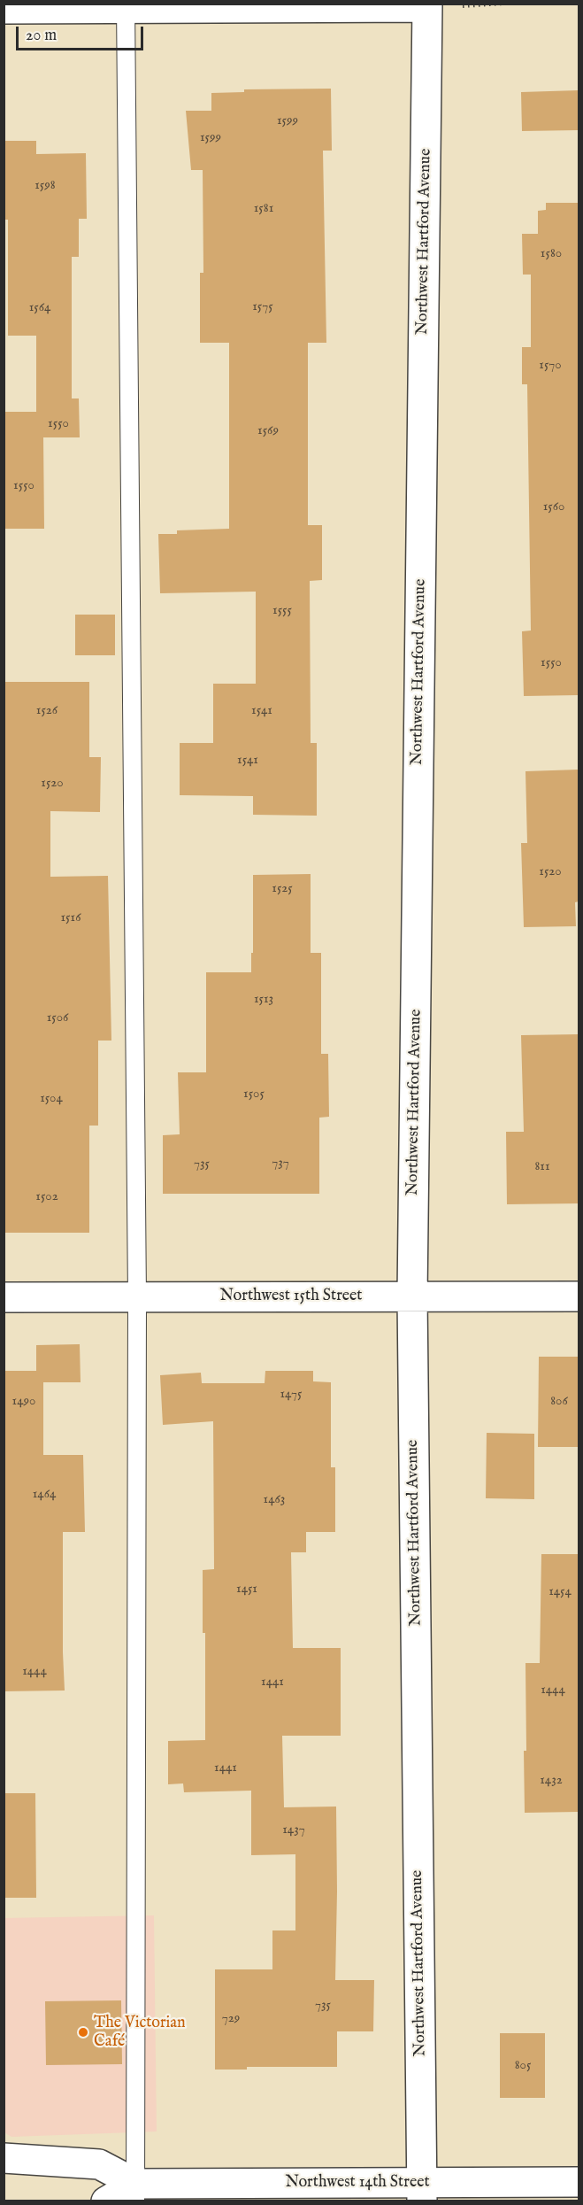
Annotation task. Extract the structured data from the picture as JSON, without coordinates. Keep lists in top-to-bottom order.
{
  "streets": {
    "street": ["Northwest Hartford Avenue", "Northwest 15th Street", "Northwest 14th Street"]
  },
  "crossings": [
    ["Northwest Hartford Avenue", "Northwest 15th Street"],
    ["Northwest Hartford Avenue", "Northwest 14th Street"]
  ],
  "places": ["The Victorian Café"],
  "house_numbers": [
    "1599",
    "1599",
    "1598",
    "1581",
    "1580",
    "1575",
    "1564",
    "1570",
    "1550",
    "1569",
    "1550",
    "1560",
    "1555",
    "1550",
    "1526",
    "1541",
    "1541",
    "1520",
    "1520",
    "1525",
    "1516",
    "1513",
    "1506",
    "1505",
    "1504",
    "737",
    "735",
    "811",
    "1502",
    "1475",
    "1490",
    "806",
    "1464",
    "1463",
    "1451",
    "1454",
    "1444",
    "1441",
    "1444",
    "1441",
    "1432",
    "1437",
    "735",
    "729",
    "805"
  ],
  "scale_bar": "20 m"
}
